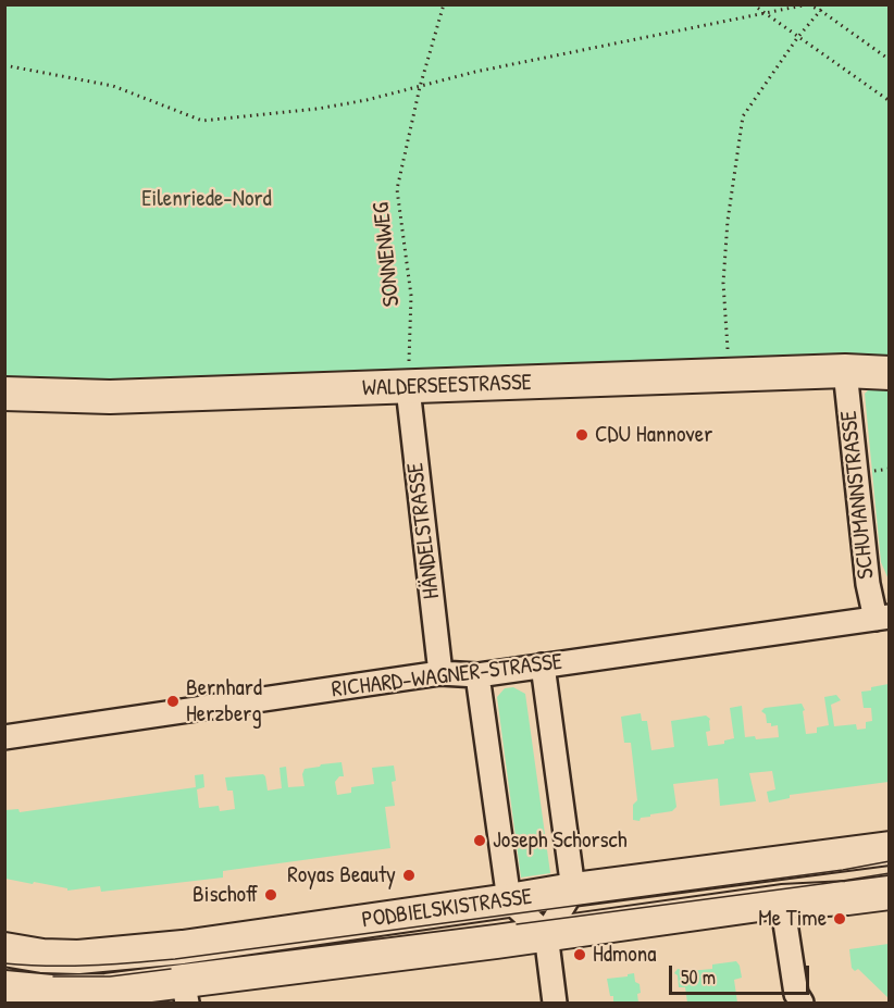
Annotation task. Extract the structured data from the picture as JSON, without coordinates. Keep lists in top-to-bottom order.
{
  "streets": {
    "main road": ["WALDERSEESTRASSE", "PODBIELSKISTRASSE"],
    "street": ["SCHUMANNSTRASSE", "HÄNDELSTRASSE", "RICHARD-WAGNER-STRASSE"],
    "path": ["SONNENWEG"]
  },
  "crossings": [
    ["SONNENWEG", "WALDERSEESTRASSE"],
    ["SONNENWEG", "HÄNDELSTRASSE"],
    ["WALDERSEESTRASSE", "SCHUMANNSTRASSE"],
    ["WALDERSEESTRASSE", "HÄNDELSTRASSE"],
    ["SCHUMANNSTRASSE", "RICHARD-WAGNER-STRASSE"],
    ["HÄNDELSTRASSE", "RICHARD-WAGNER-STRASSE"]
  ],
  "parks": ["Eilenriede-Nord"],
  "places": [
    "CDU Hannover",
    "Bernhard Herzberg",
    "Joseph Schorsch",
    "Royas Beauty",
    "Bischoff",
    "Me Time",
    "Hdmona"
  ],
  "scale_bar": "50 m"
}
